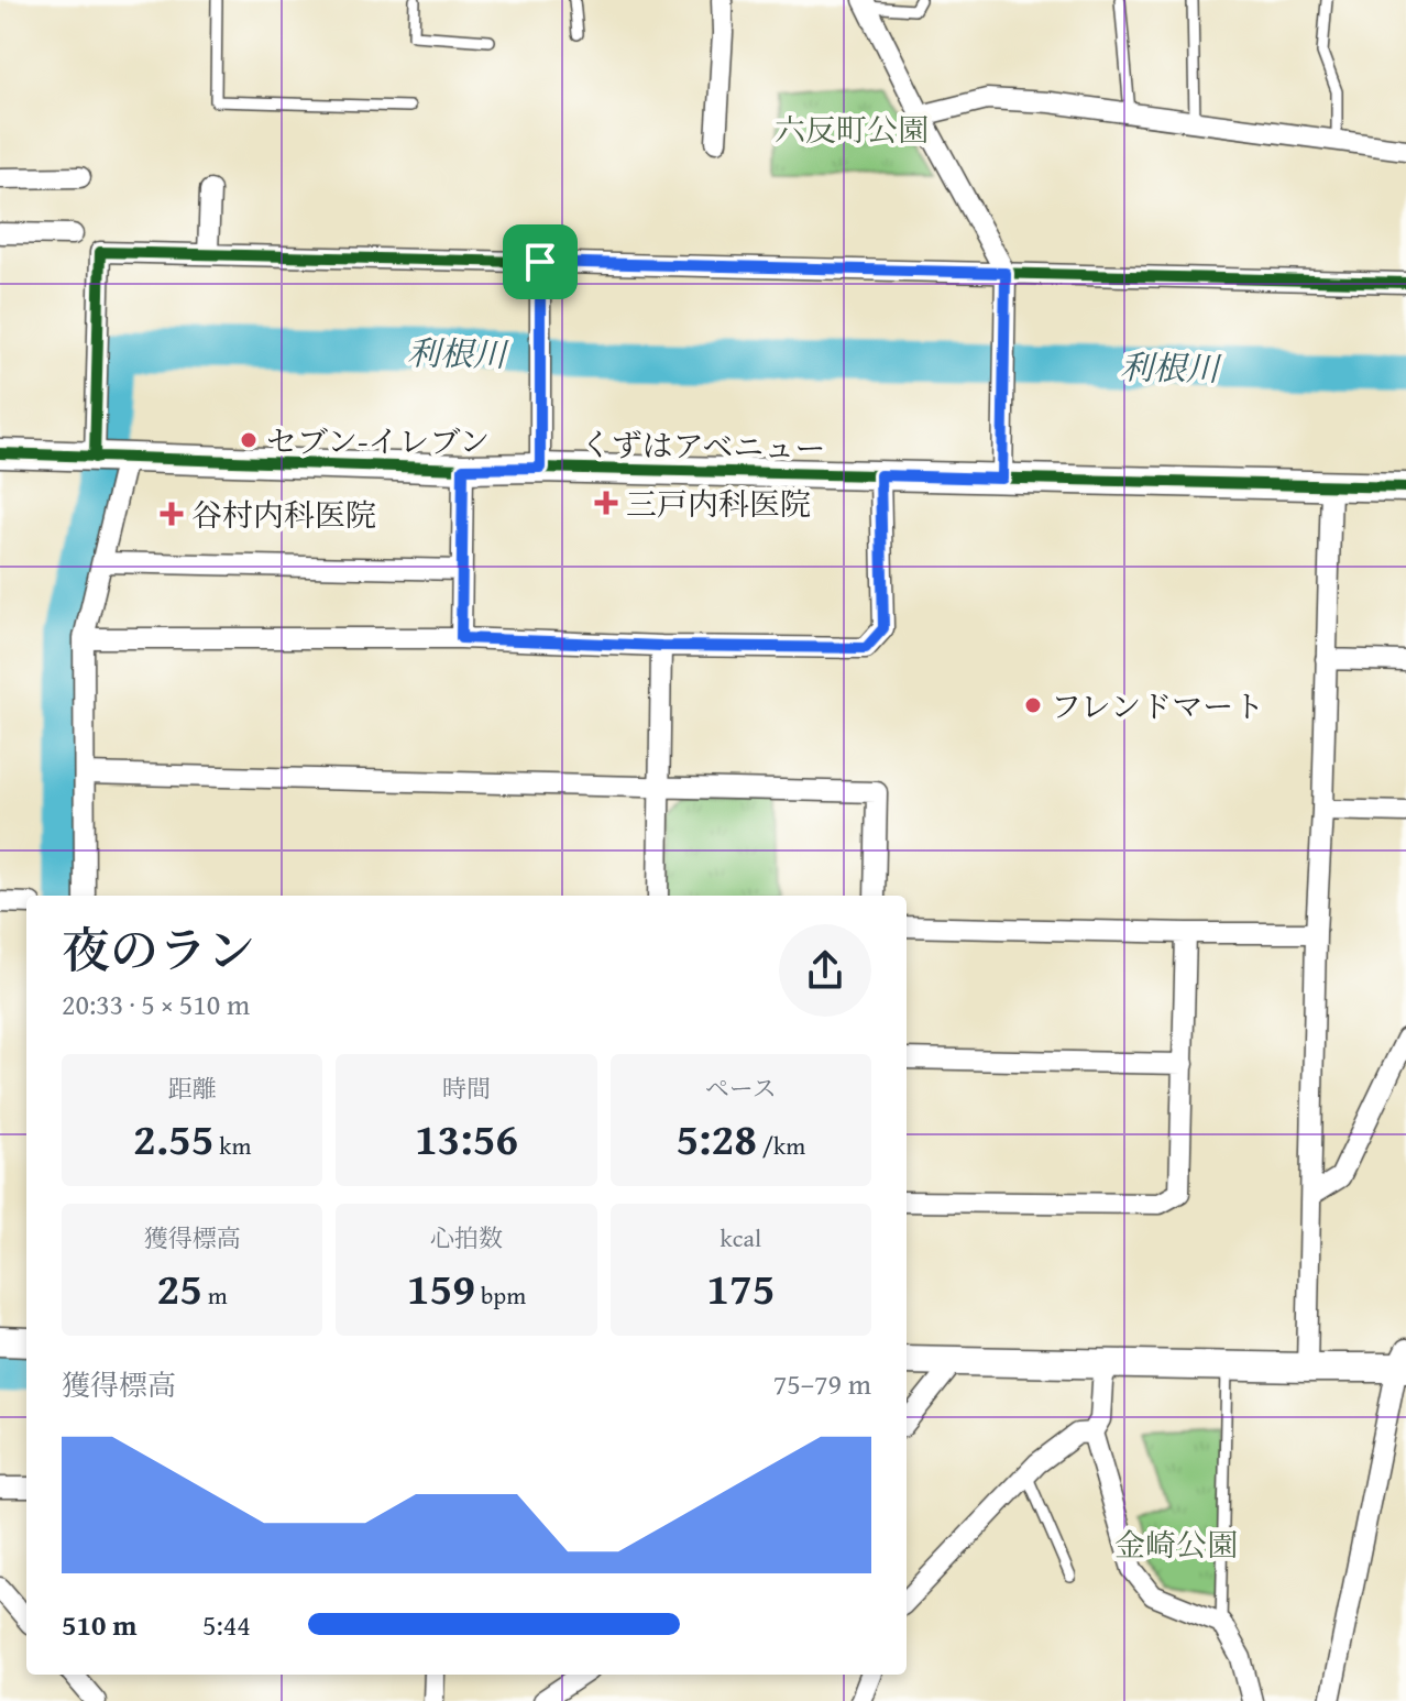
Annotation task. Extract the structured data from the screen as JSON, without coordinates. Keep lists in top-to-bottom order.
{
  "streets": {
    "street": ["くずはアベニュー"]
  },
  "water": ["利根川"],
  "parks": ["六反町公園", "金崎公園"],
  "places": {
    "other": ["セブン-イレブン", "フレンドマート"],
    "health": ["三戸内科医院", "谷村内科医院"]
  },
  "page": {
    "heading": ["夜のラン", "20:33 · 5 × 510 m"],
    "stats": [
      ["距離", "2.55 km"],
      ["時間", "13:56"],
      ["ペース", "5:28 /km"],
      ["獲得標高", "25 m"],
      ["心拍数", "159 bpm"],
      ["kcal", "175"]
    ],
    "chart": ["獲得標高", "75–79 m"],
    "list": [
      {
        "name": "510 m",
        "note": "5:44"
      }
    ]
  }
}
